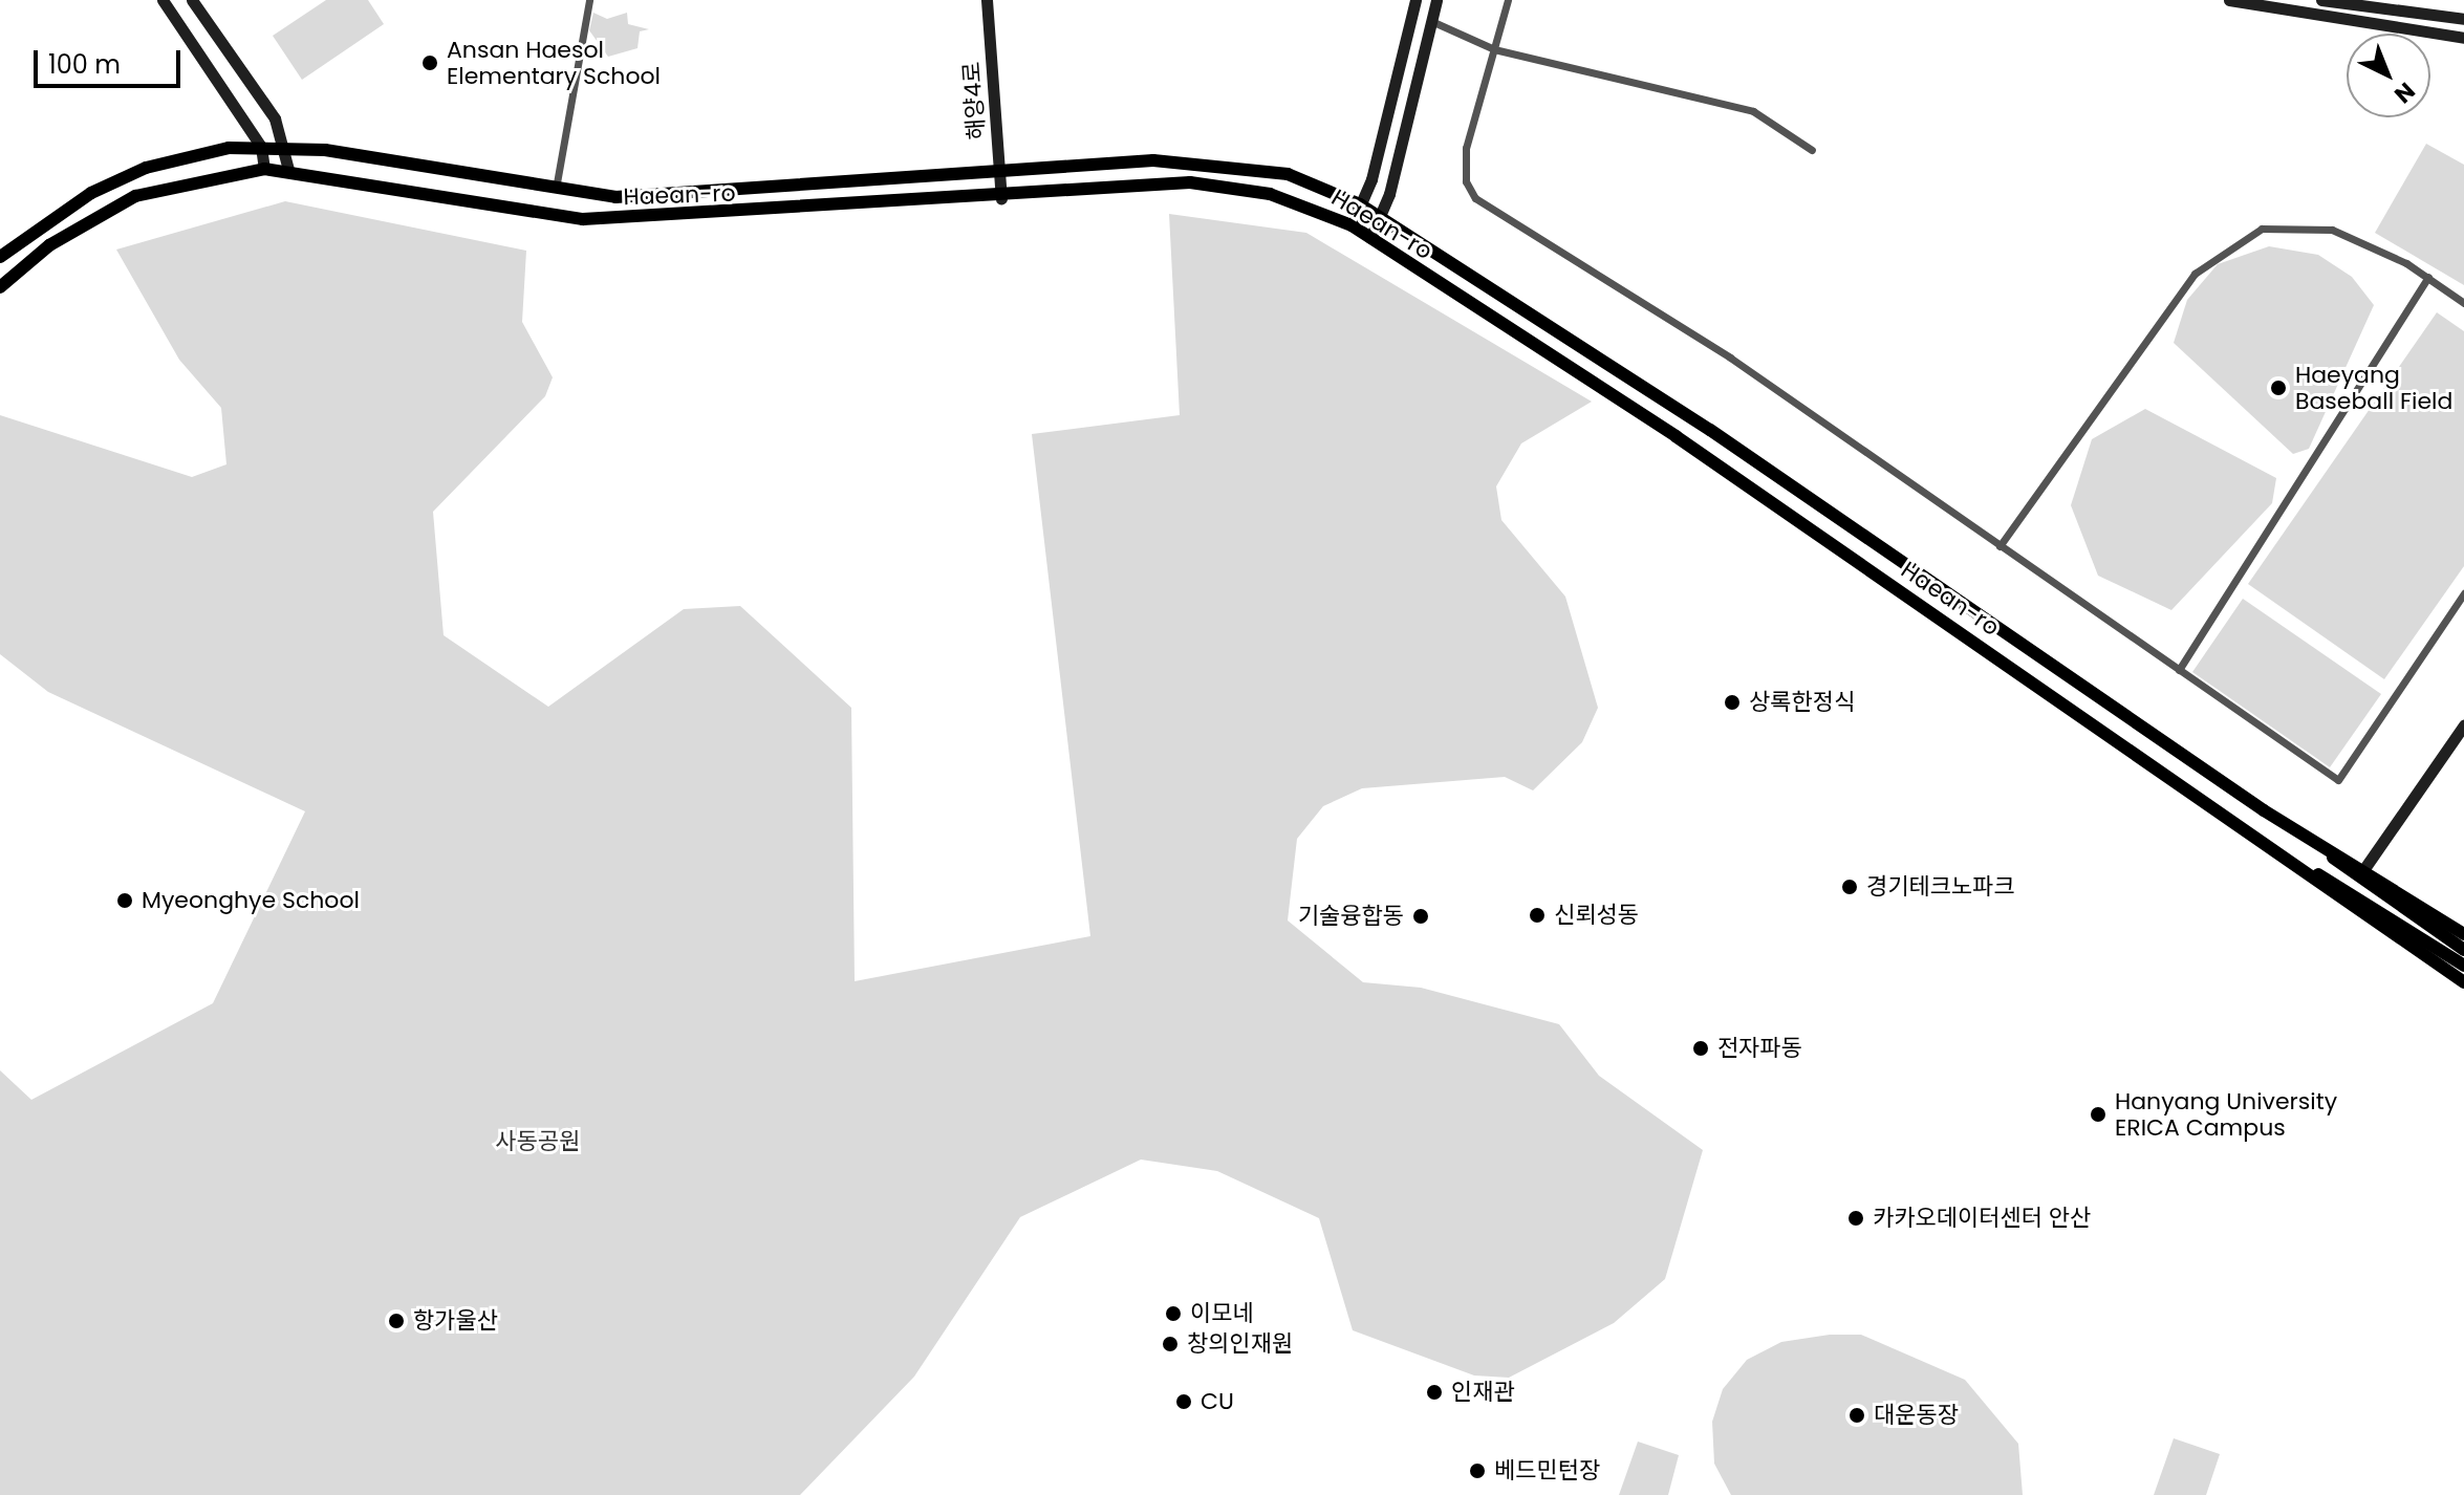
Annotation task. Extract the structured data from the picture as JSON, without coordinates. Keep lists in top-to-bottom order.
{
  "streets": {
    "main road": ["Haean-ro"],
    "street": ["해양4로"]
  },
  "crossings": [
    ["해양4로", "Haean-ro"]
  ],
  "parks": ["사동공원"],
  "places": [
    "Ansan Haesol Elementary School",
    "Haeyang Baseball Field",
    "상록한정식",
    "경기테크노파크",
    "Myeonghye School",
    "신뢰성동",
    "기술융합동",
    "전자파동",
    "Hanyang University ERICA Campus",
    "카카오데이터센터 안산",
    "이모네",
    "항가울산",
    "창의인재원",
    "인재관",
    "CU",
    "대운동장",
    "베드민턴장"
  ],
  "scale_bar": "100 m",
  "north": "bottom right"
}
